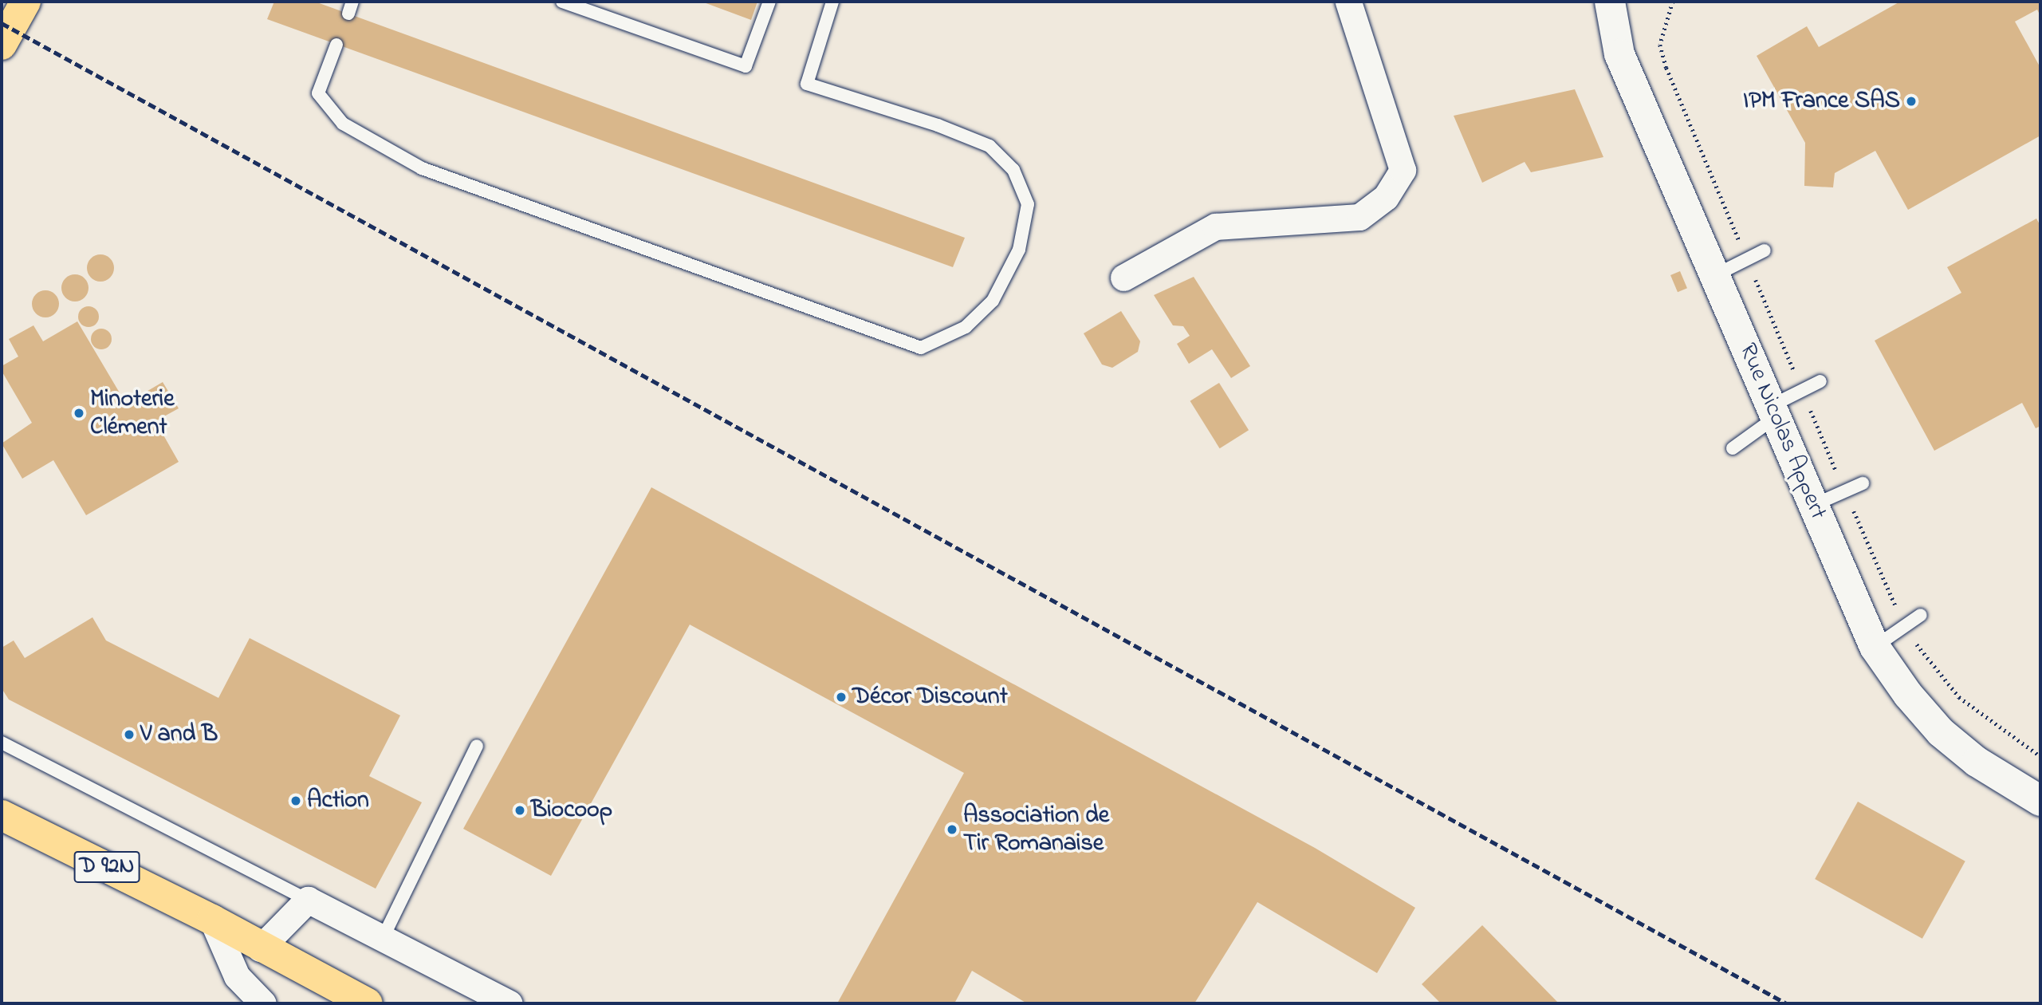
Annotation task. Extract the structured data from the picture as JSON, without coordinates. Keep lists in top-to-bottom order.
{
  "streets": {
    "main road": ["D 92N"],
    "street": ["Rue Nicolas Appert"]
  },
  "places": [
    "IPM France SAS",
    "Minoterie Clément",
    "Décor Discount",
    "V and B",
    "Action",
    "Biocoop",
    "Association de Tir Romanaise"
  ]
}
